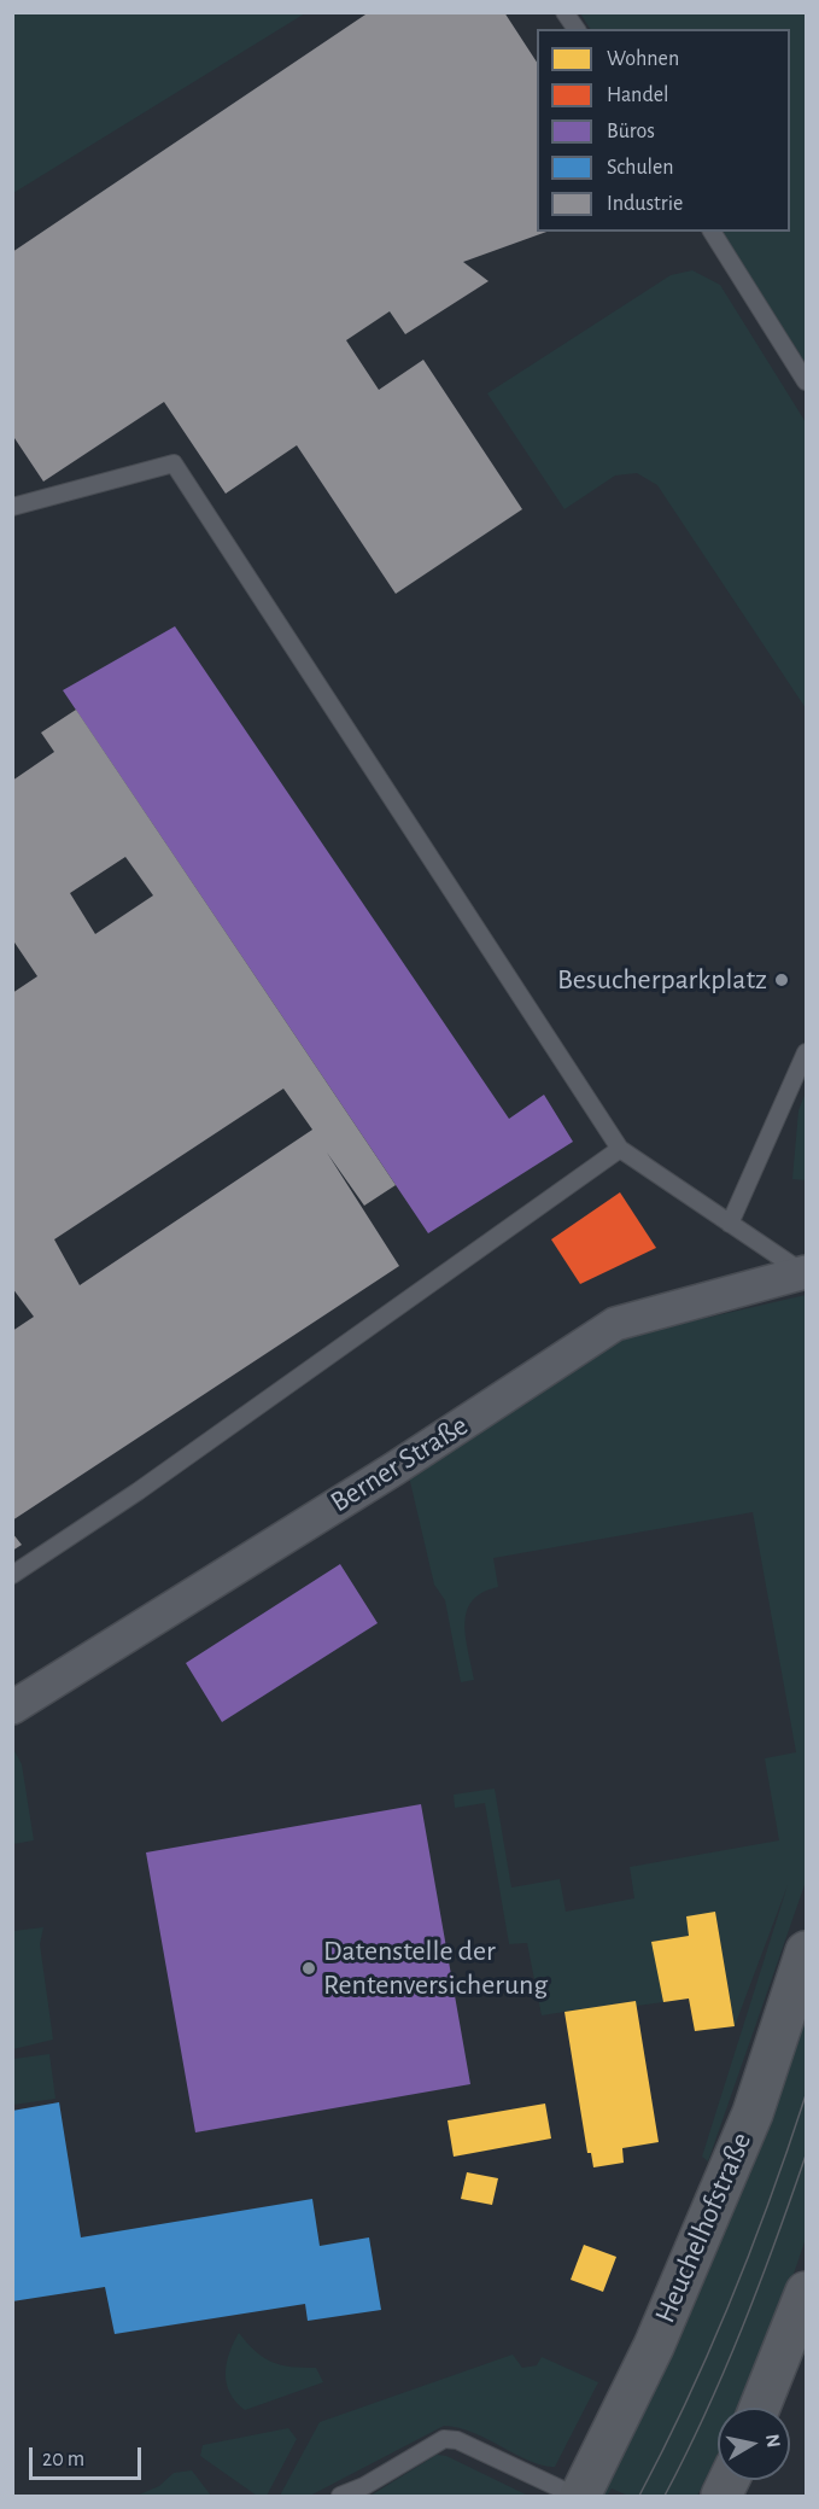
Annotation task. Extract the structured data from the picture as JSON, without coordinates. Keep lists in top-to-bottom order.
{
  "streets": {
    "main road": ["Heuchelhofstraße"],
    "street": ["Berner Straße"]
  },
  "places": ["Besucherparkplatz", "Datenstelle der Rentenversicherung"],
  "legend": [
    "Wohnen",
    "Handel",
    "Büros",
    "Schulen",
    "Industrie"
  ],
  "scale_bar": "20 m",
  "north": "right"
}
